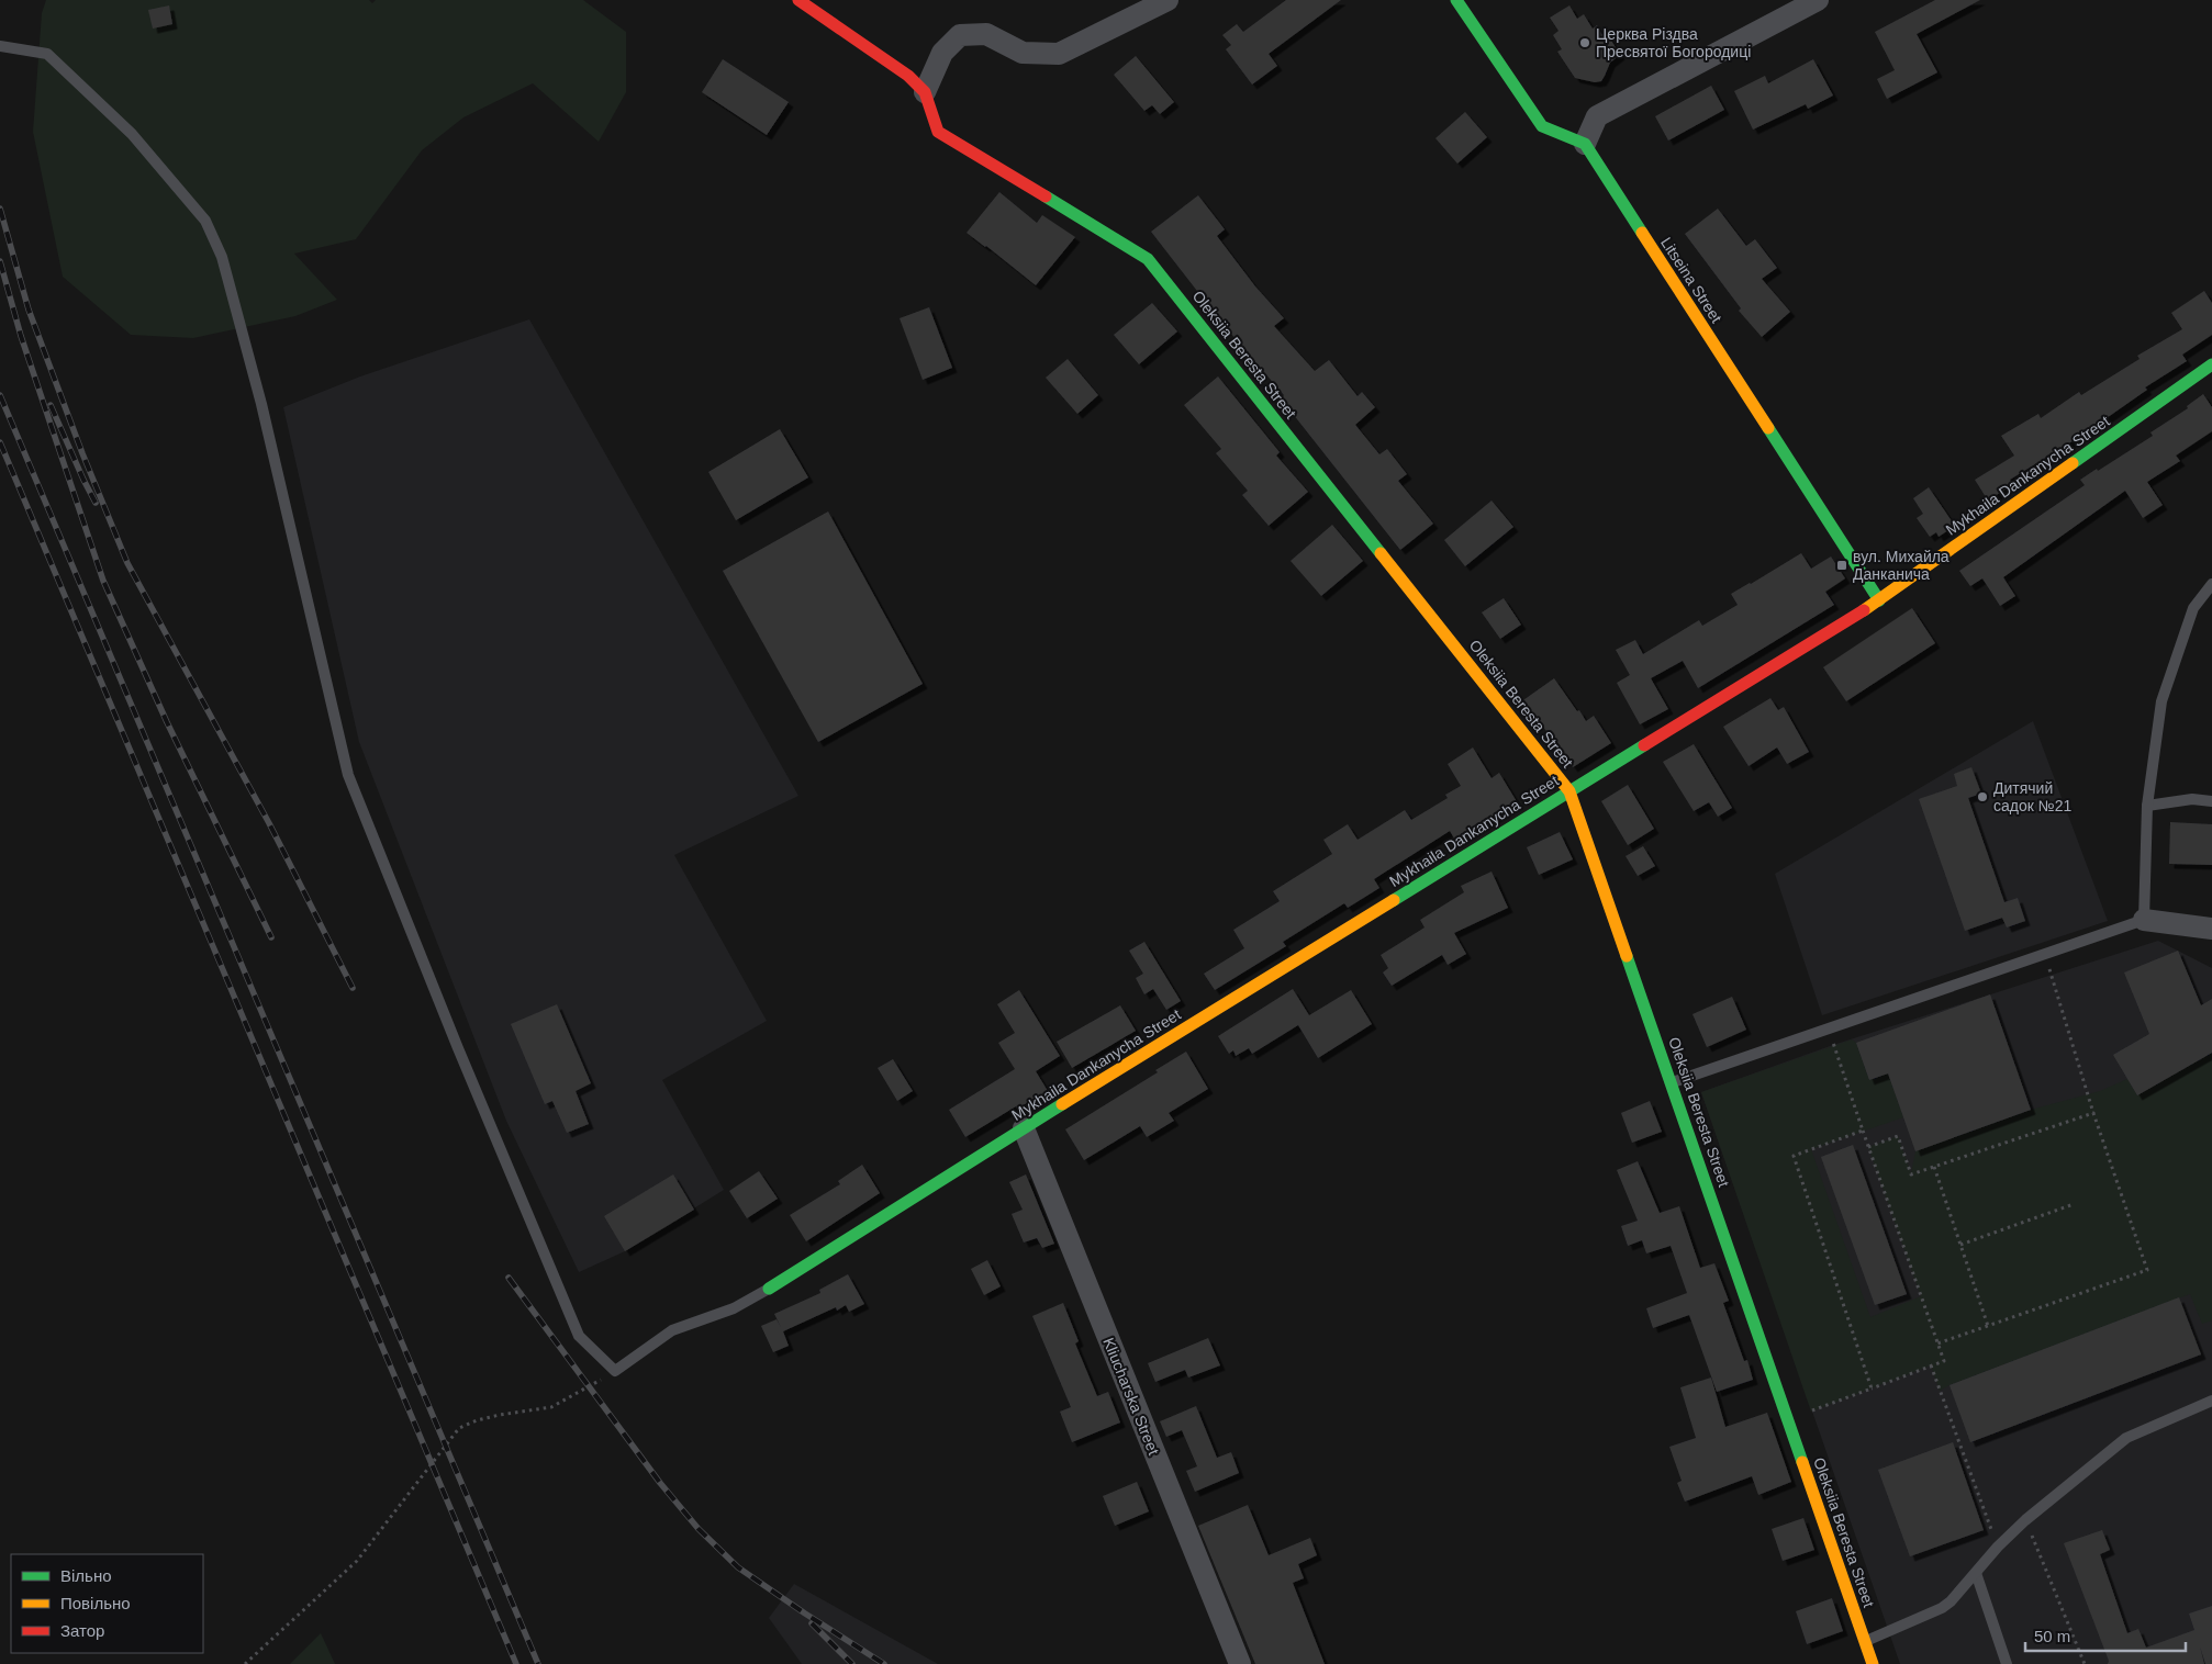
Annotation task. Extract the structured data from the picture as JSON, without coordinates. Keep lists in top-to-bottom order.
{
  "streets": {
    "street": [
      "Litseina Street",
      "Oleksiia Beresta Street",
      "Mykhaila Dankanycha Street",
      "Kliucharska Street"
    ]
  },
  "crossings": [
    ["Litseina Street", "Mykhaila Dankanycha Street"],
    ["Oleksiia Beresta Street", "Mykhaila Dankanycha Street"],
    ["Mykhaila Dankanycha Street", "Kliucharska Street"]
  ],
  "places": {
    "other": ["Церква Різдва Пресвятої Богородиці", "Дитячий садок №21"],
    "transit": ["вул. Михайла Данканича"]
  },
  "legend": ["Вільно", "Повільно", "Затор"],
  "scale_bar": "50 m"
}
